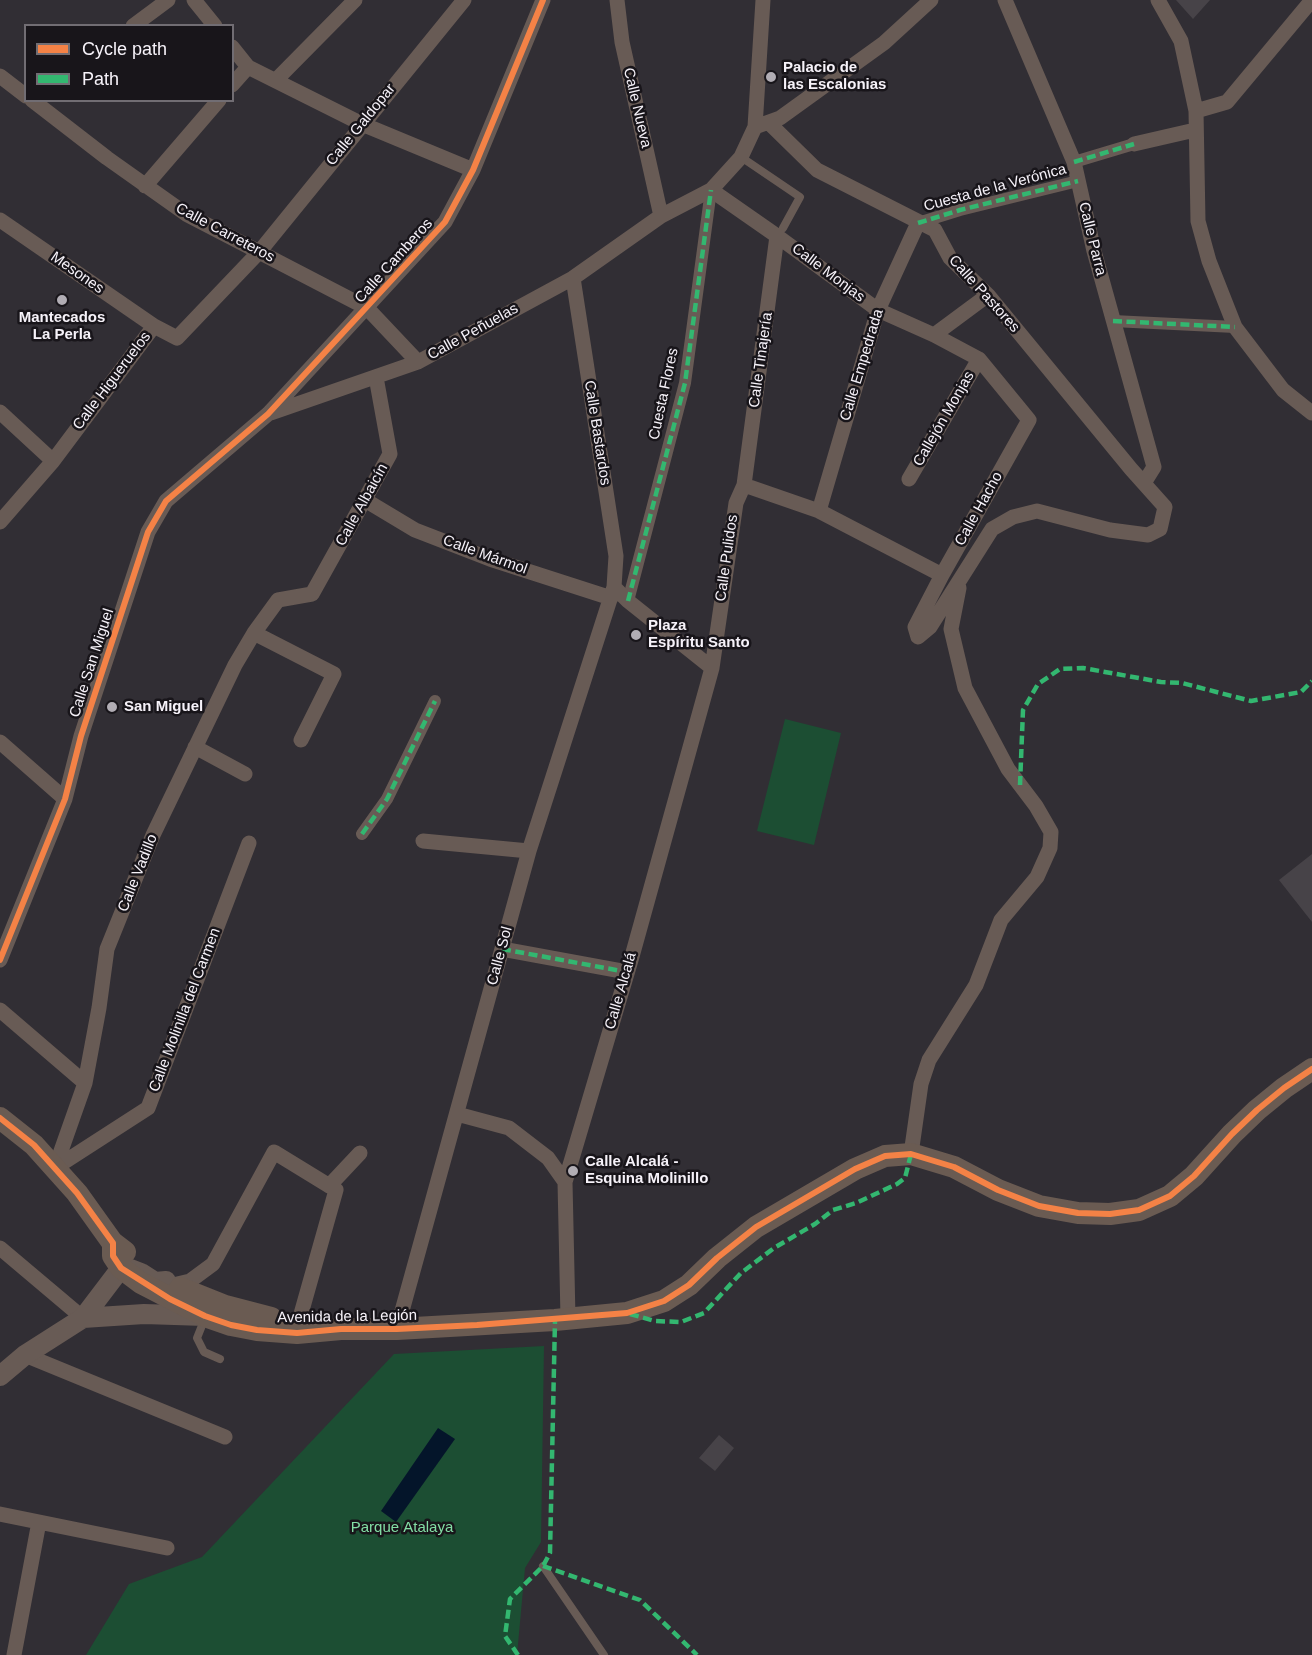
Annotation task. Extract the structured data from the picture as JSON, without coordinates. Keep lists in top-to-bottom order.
{
  "streets": {
    "main road": ["Avenida de la Legión"],
    "street": [
      "Calle Nueva",
      "Calle Galdopar",
      "Cuesta de la Verónica",
      "Calle Carreteros",
      "Calle Parra",
      "Calle Camberos",
      "Mesones",
      "Calle Monjas",
      "Calle Pastores",
      "Calle Peñuelas",
      "Calle Tinajería",
      "Calle Empedrada",
      "Calle Higueruelos",
      "Cuesta Flores",
      "Callejón Monjas",
      "Calle Bastardos",
      "Calle Albaicín",
      "Calle Hacho",
      "Calle Mármol",
      "Calle Pulidos",
      "Calle San Miguel",
      "Calle Vadillo",
      "Calle Sol",
      "Calle Alcalá",
      "Calle Molinilla del Carmen"
    ]
  },
  "crossings": [
    ["Calle Nueva", "Calle Peñuelas"],
    ["Calle Galdopar", "Calle Carreteros"],
    ["Calle Galdopar", "Calle Higueruelos"],
    ["Cuesta de la Verónica", "Calle Parra"],
    ["Cuesta de la Verónica", "Calle Pastores"],
    ["Cuesta de la Verónica", "Calle Empedrada"],
    ["Calle Carreteros", "Calle Camberos"],
    ["Calle Carreteros", "Calle Peñuelas"],
    ["Calle Carreteros", "Calle Higueruelos"],
    ["Calle Parra", "Calle Pastores"],
    ["Calle Camberos", "Calle Peñuelas"],
    ["Calle Camberos", "Calle San Miguel"],
    ["Mesones", "Calle Higueruelos"],
    ["Calle Monjas", "Calle Peñuelas"],
    ["Calle Monjas", "Calle Tinajería"],
    ["Calle Monjas", "Calle Empedrada"],
    ["Calle Monjas", "Cuesta Flores"],
    ["Calle Monjas", "Calle Hacho"],
    ["Calle Pastores", "Calle Empedrada"],
    ["Calle Peñuelas", "Cuesta Flores"],
    ["Calle Peñuelas", "Calle Bastardos"],
    ["Calle Peñuelas", "Calle Albaicín"],
    ["Calle Peñuelas", "Calle San Miguel"],
    ["Calle Tinajería", "Calle Pulidos"],
    ["Calle Empedrada", "Calle Hacho"],
    ["Callejón Monjas", "Calle Hacho"],
    ["Calle Bastardos", "Calle Mármol"],
    ["Calle Bastardos", "Calle Sol"],
    ["Calle Albaicín", "Calle Mármol"],
    ["Calle Albaicín", "Calle Vadillo"],
    ["Calle Mármol", "Calle Sol"],
    ["Calle Pulidos", "Calle Alcalá"],
    ["Calle Vadillo", "Calle Molinilla del Carmen"],
    ["Calle Vadillo", "Avenida de la Legión"],
    ["Calle Sol", "Avenida de la Legión"],
    ["Calle Alcalá", "Avenida de la Legión"],
    ["Calle Molinilla del Carmen", "Avenida de la Legión"]
  ],
  "parks": ["Parque Atalaya"],
  "places": [
    "Palacio de las Escalonias",
    "Mantecados La Perla",
    "Plaza Espíritu Santo",
    "San Miguel",
    "Calle Alcalá - Esquina Molinillo"
  ],
  "legend": ["Cycle path", "Path"]
}
